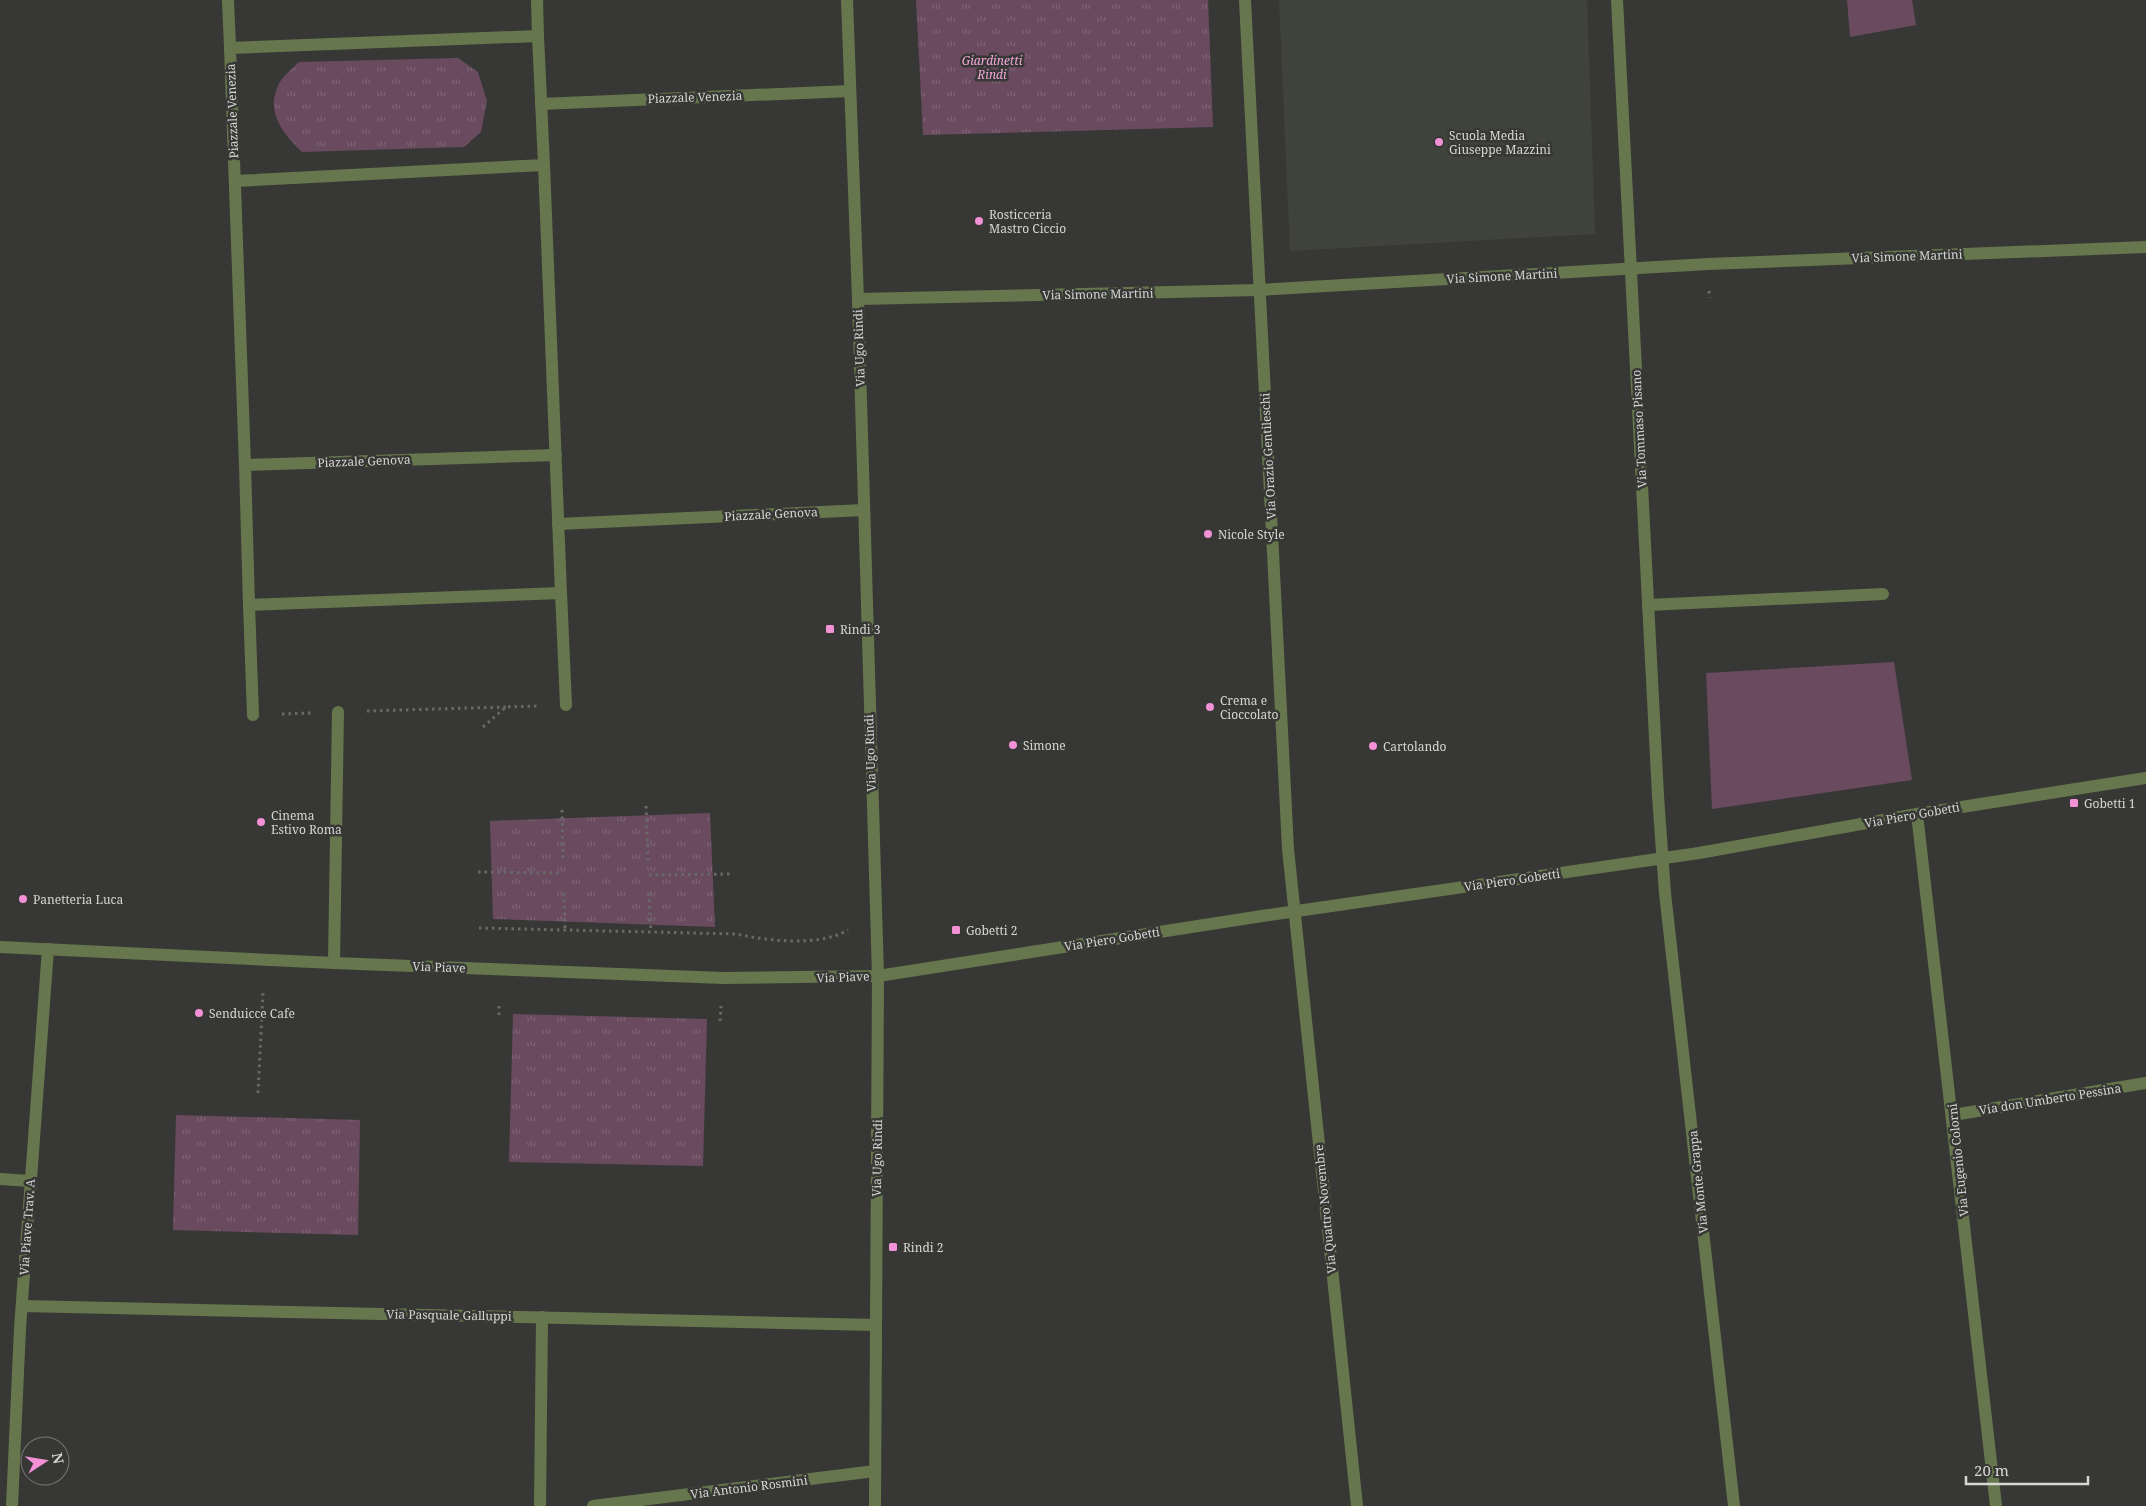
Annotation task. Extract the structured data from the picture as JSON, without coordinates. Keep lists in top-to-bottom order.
{
  "streets": {
    "street": [
      "Piazzale Venezia",
      "Via Simone Martini",
      "Via Ugo Rindi",
      "Via Tommaso Pisano",
      "Via Orazio Gentileschi",
      "Piazzale Genova",
      "Via Piero Gobetti",
      "Via Piave",
      "Via don Umberto Pessina",
      "Via Eugenio Colorni",
      "Via Monte Grappa",
      "Via Quattro Novembre",
      "Via Piave Trav. A",
      "Via Pasquale Galluppi",
      "Via Antonio Rosmini"
    ]
  },
  "crossings": [
    ["Piazzale Venezia", "Via Ugo Rindi"],
    ["Piazzale Venezia", "Piazzale Genova"],
    ["Via Simone Martini", "Via Ugo Rindi"],
    ["Via Simone Martini", "Via Tommaso Pisano"],
    ["Via Simone Martini", "Via Orazio Gentileschi"],
    ["Via Ugo Rindi", "Piazzale Genova"],
    ["Via Ugo Rindi", "Via Piero Gobetti"],
    ["Via Ugo Rindi", "Via Piave"],
    ["Via Ugo Rindi", "Via Pasquale Galluppi"],
    ["Via Ugo Rindi", "Via Antonio Rosmini"],
    ["Via Tommaso Pisano", "Via Piero Gobetti"],
    ["Via Tommaso Pisano", "Via Monte Grappa"],
    ["Via Orazio Gentileschi", "Via Piero Gobetti"],
    ["Via Orazio Gentileschi", "Via Quattro Novembre"],
    ["Via Piero Gobetti", "Via Piave"],
    ["Via Piero Gobetti", "Via Eugenio Colorni"],
    ["Via Piero Gobetti", "Via Monte Grappa"],
    ["Via Piero Gobetti", "Via Quattro Novembre"],
    ["Via Piave", "Via Piave Trav. A"],
    ["Via don Umberto Pessina", "Via Eugenio Colorni"],
    ["Via Piave Trav. A", "Via Pasquale Galluppi"]
  ],
  "parks": ["Giardinetti Rindi"],
  "places": {
    "other": [
      "Scuola Media Giuseppe Mazzini",
      "Rosticceria Mastro Ciccio",
      "Nicole Style",
      "Crema e Cioccolato",
      "Simone",
      "Cartolando",
      "Cinema Estivo Roma",
      "Panetteria Luca",
      "Senduicce Cafe"
    ],
    "transit": [
      "Rindi 3",
      "Gobetti 1",
      "Gobetti 2",
      "Rindi 2"
    ]
  },
  "scale_bar": "20 m",
  "north": "right"
}
